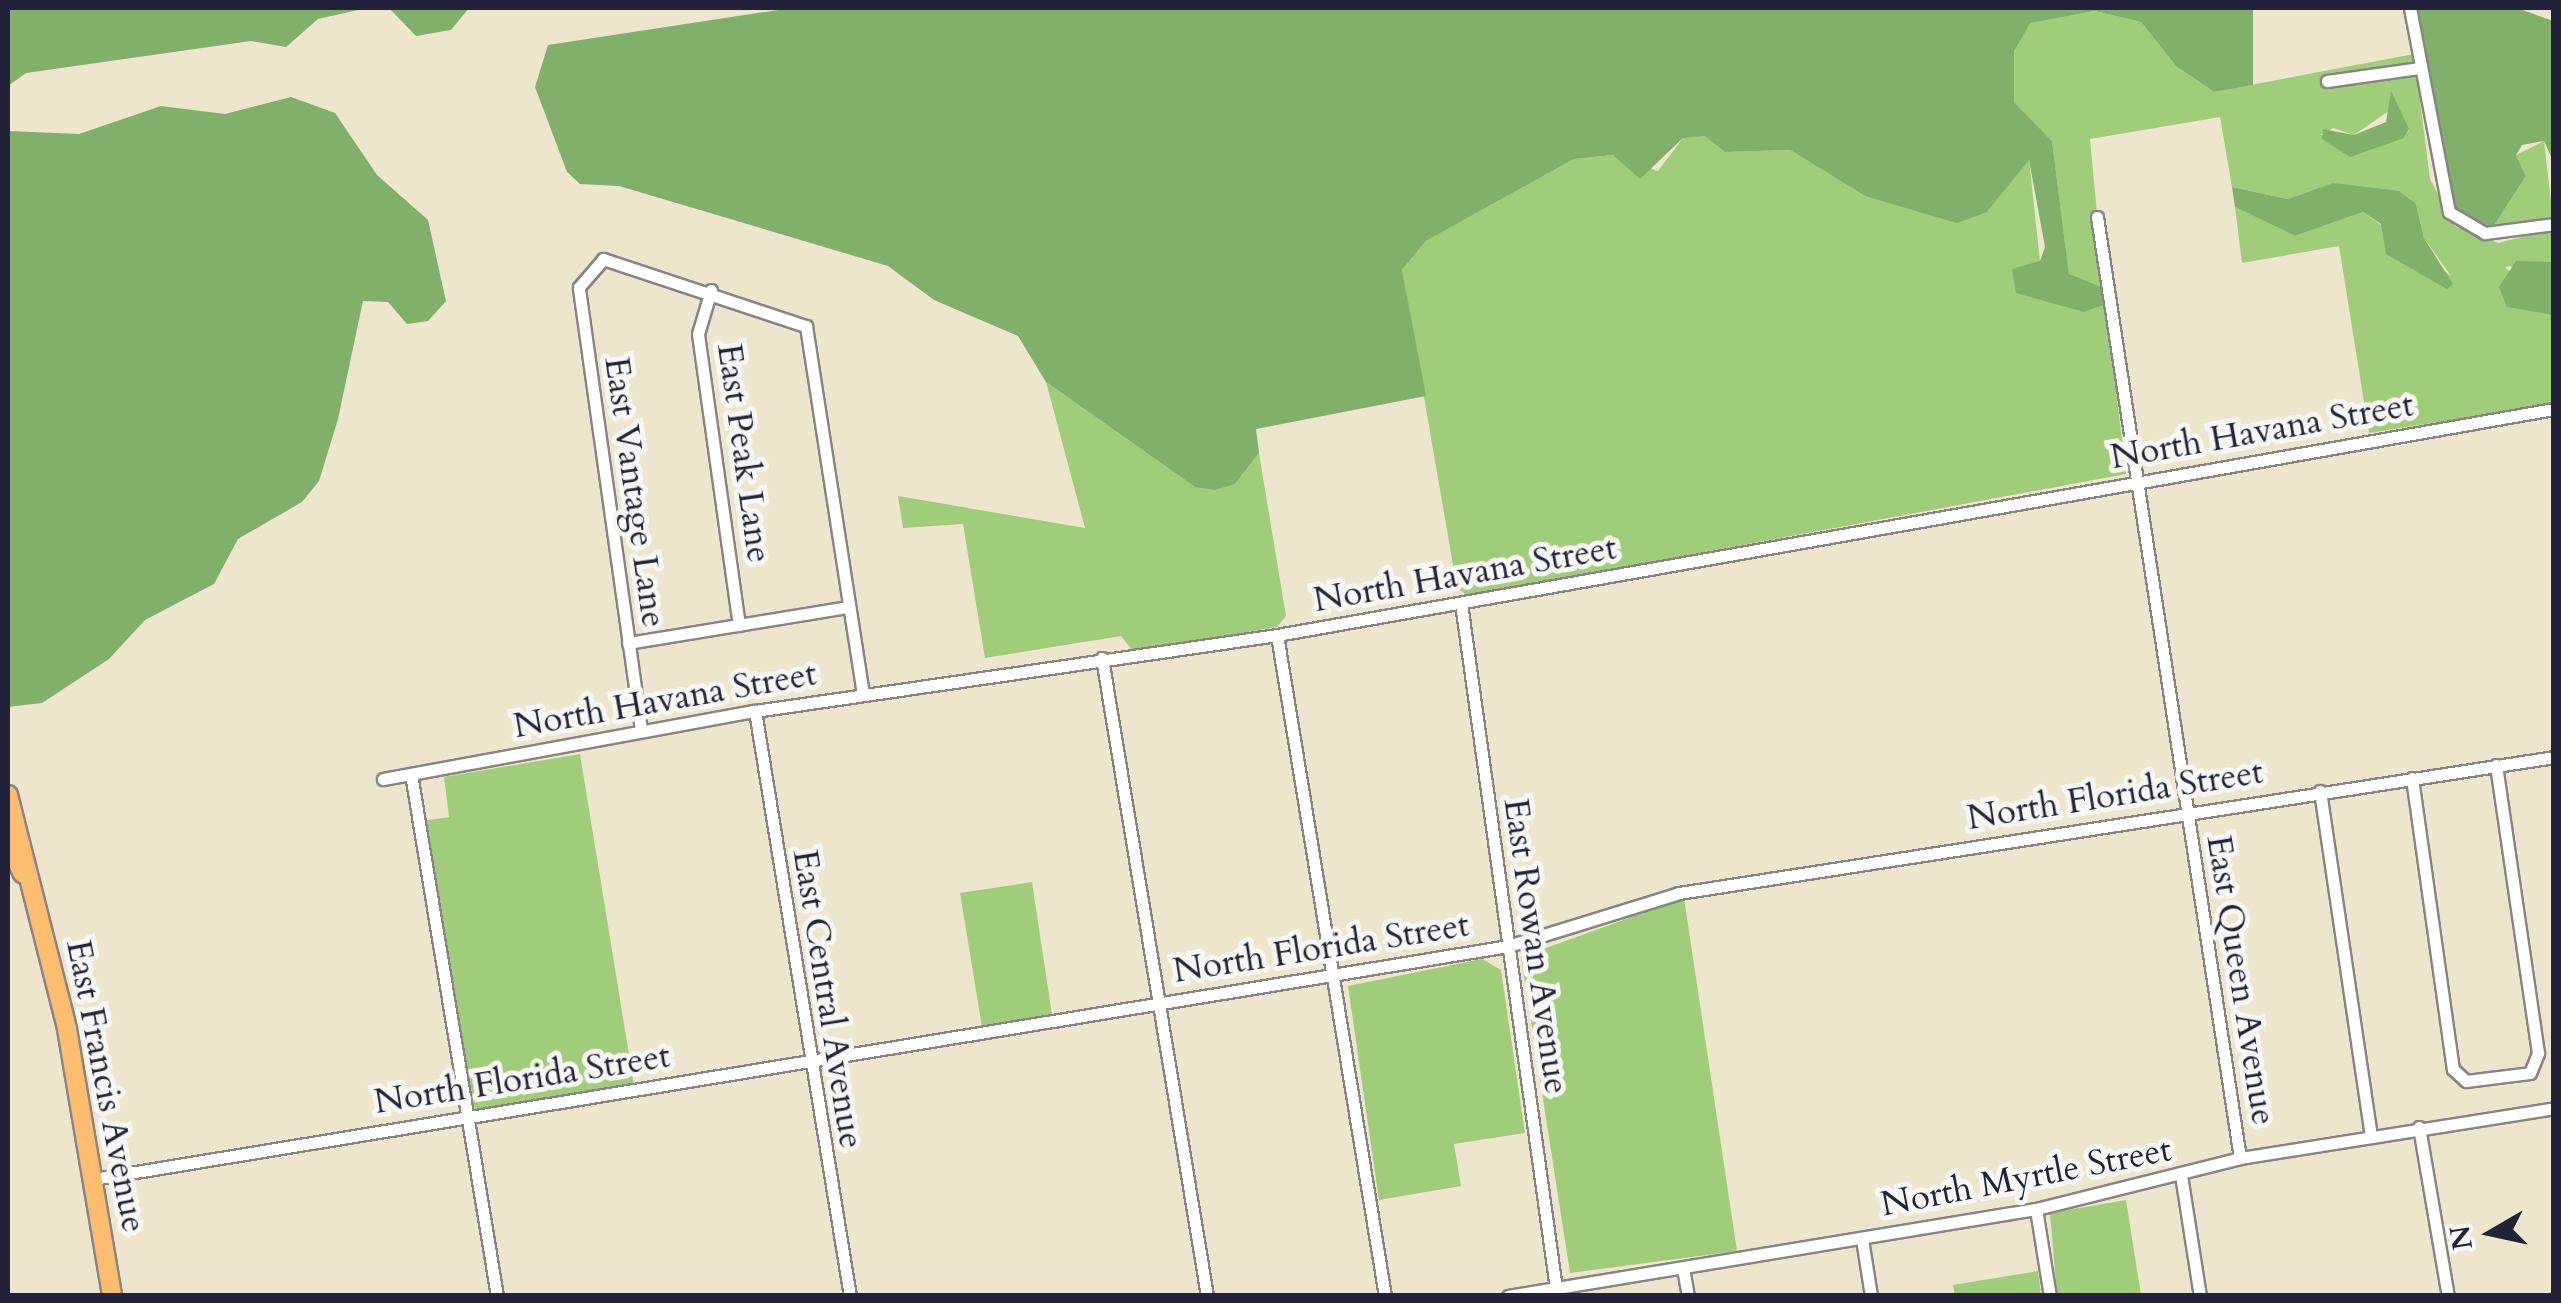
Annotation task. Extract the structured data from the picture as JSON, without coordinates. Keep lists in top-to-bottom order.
{
  "streets": {
    "main road": ["East Francis Avenue"],
    "street": [
      "North Havana Street",
      "East Peak Lane",
      "East Vantage Lane",
      "North Florida Street",
      "East Rowan Avenue",
      "East Queen Avenue",
      "East Central Avenue",
      "North Myrtle Street"
    ]
  },
  "crossings": [
    ["North Havana Street", "East Vantage Lane"],
    ["North Havana Street", "East Rowan Avenue"],
    ["North Havana Street", "East Queen Avenue"],
    ["North Havana Street", "East Central Avenue"],
    ["East Peak Lane", "East Vantage Lane"],
    ["North Florida Street", "East Rowan Avenue"],
    ["North Florida Street", "East Queen Avenue"],
    ["North Florida Street", "East Central Avenue"],
    ["North Florida Street", "East Francis Avenue"],
    ["East Rowan Avenue", "North Myrtle Street"],
    ["East Queen Avenue", "North Myrtle Street"]
  ],
  "north": "left"
}
